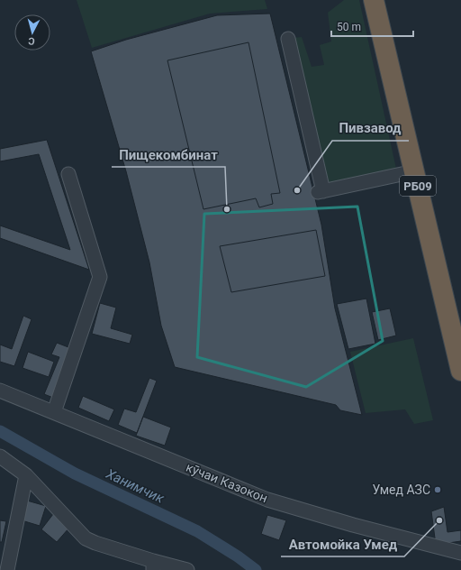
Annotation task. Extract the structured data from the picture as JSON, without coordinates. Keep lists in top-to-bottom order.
{
  "streets": {
    "highway": ["РБ09"],
    "street": ["кӯчаи Казокон"]
  },
  "water": ["Ханимчик"],
  "places": [
    "Пивзавод",
    "Пищекомбинат",
    "Умед АЗС",
    "Автомойка Умед"
  ],
  "scale_bar": "50 m",
  "north": "bottom"
}
